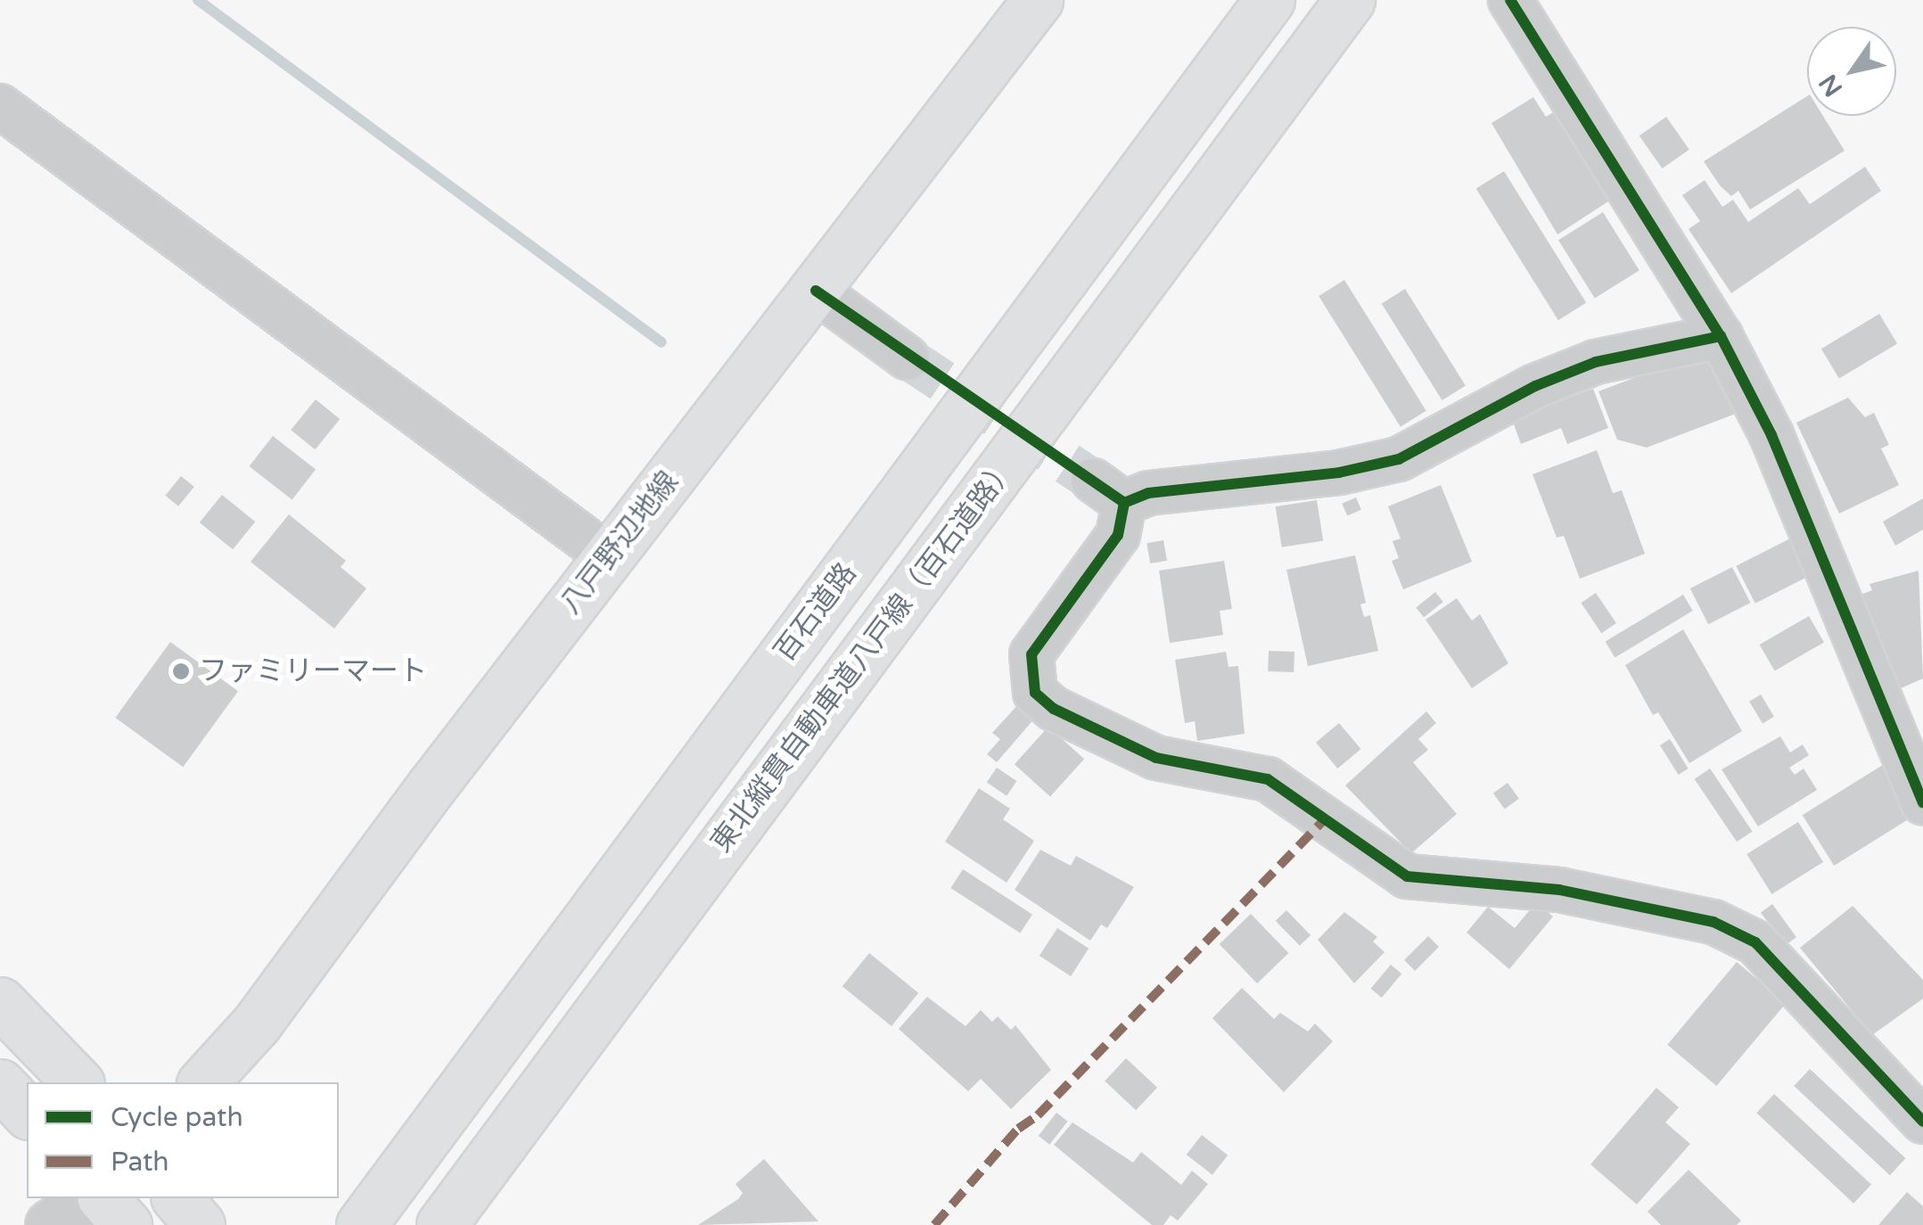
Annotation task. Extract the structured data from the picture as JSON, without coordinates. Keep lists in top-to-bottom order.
{
  "streets": {
    "main road": ["八戸野辺地線", "百石道路", "東北縦貫自動車道八戸線（百石道路）"]
  },
  "places": ["ファミリーマート"],
  "legend": ["Cycle path", "Path"],
  "north": "bottom left"
}
